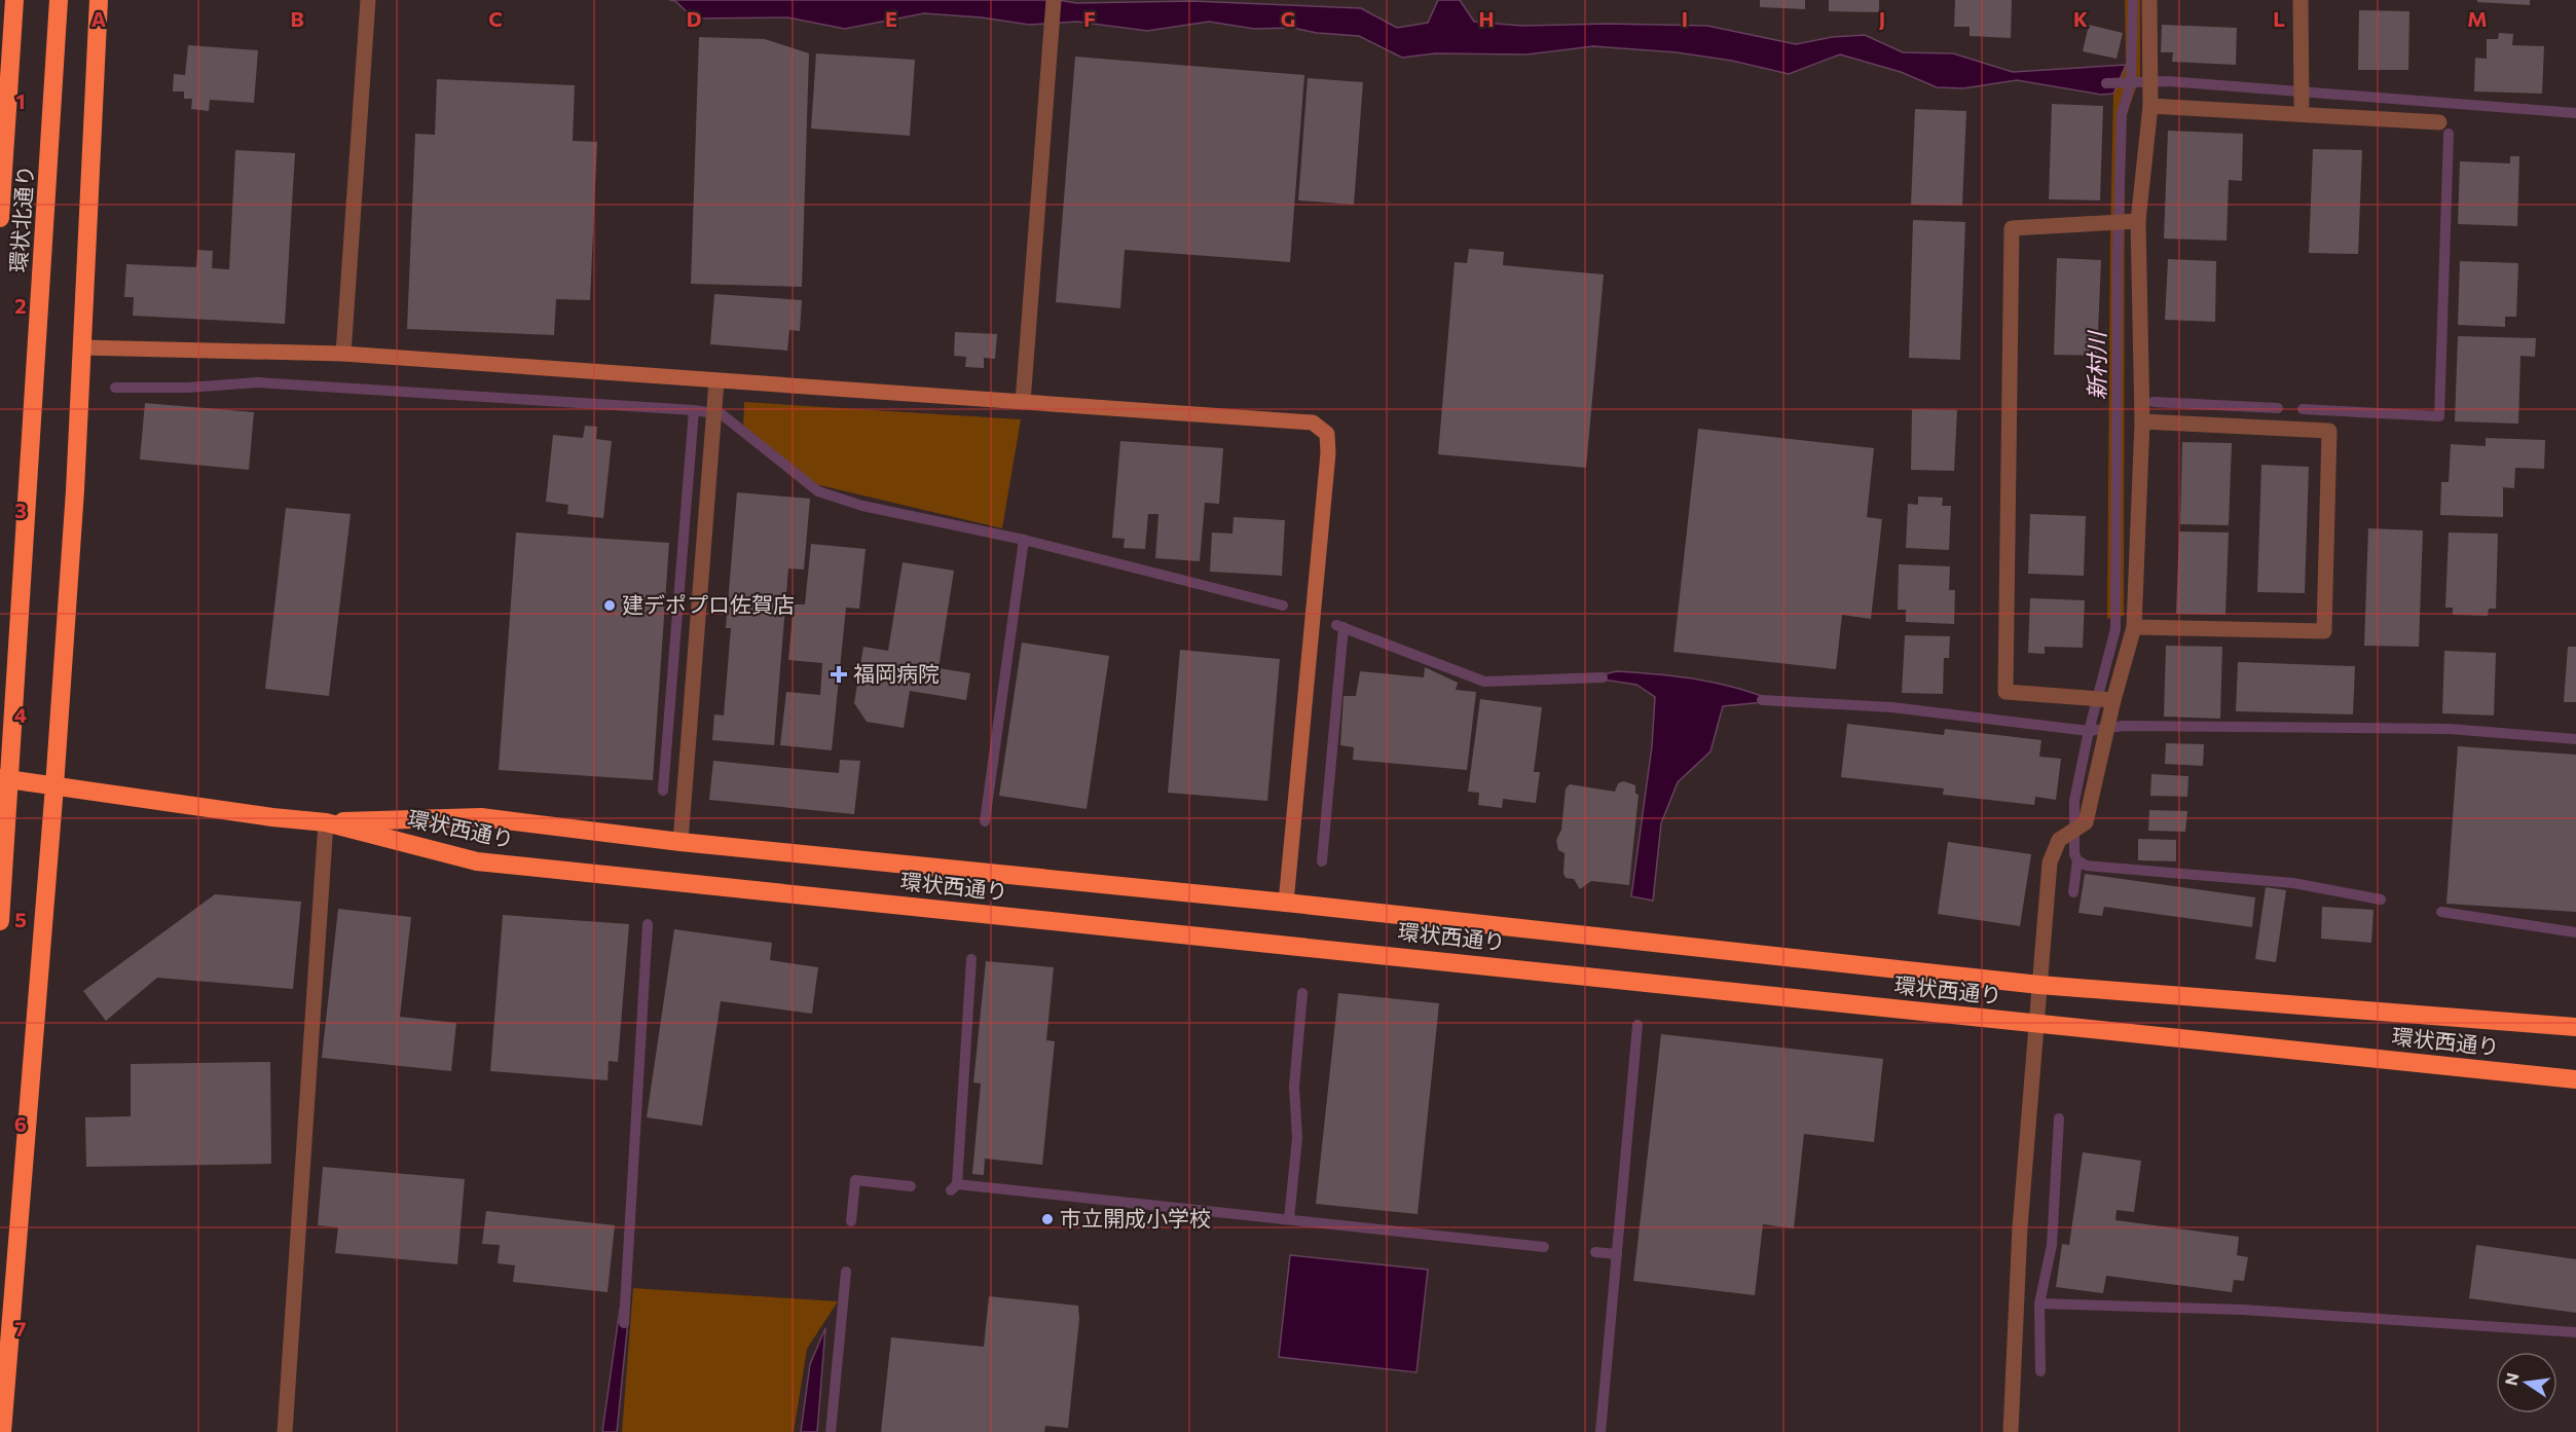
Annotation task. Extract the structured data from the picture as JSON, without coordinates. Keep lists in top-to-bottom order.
{
  "streets": {
    "highway": ["環状北通り", "環状西通り"]
  },
  "water": ["新村川"],
  "places": {
    "other": ["建デポプロ佐賀店", "市立開成小学校"],
    "health": ["福岡病院"]
  },
  "north": "left",
  "grid": {
    "columns": [
      "A",
      "B",
      "C",
      "D",
      "E",
      "F",
      "G",
      "H",
      "I",
      "J",
      "K",
      "L",
      "M"
    ],
    "rows": [
      "1",
      "2",
      "3",
      "4",
      "5",
      "6",
      "7"
    ]
  }
}
